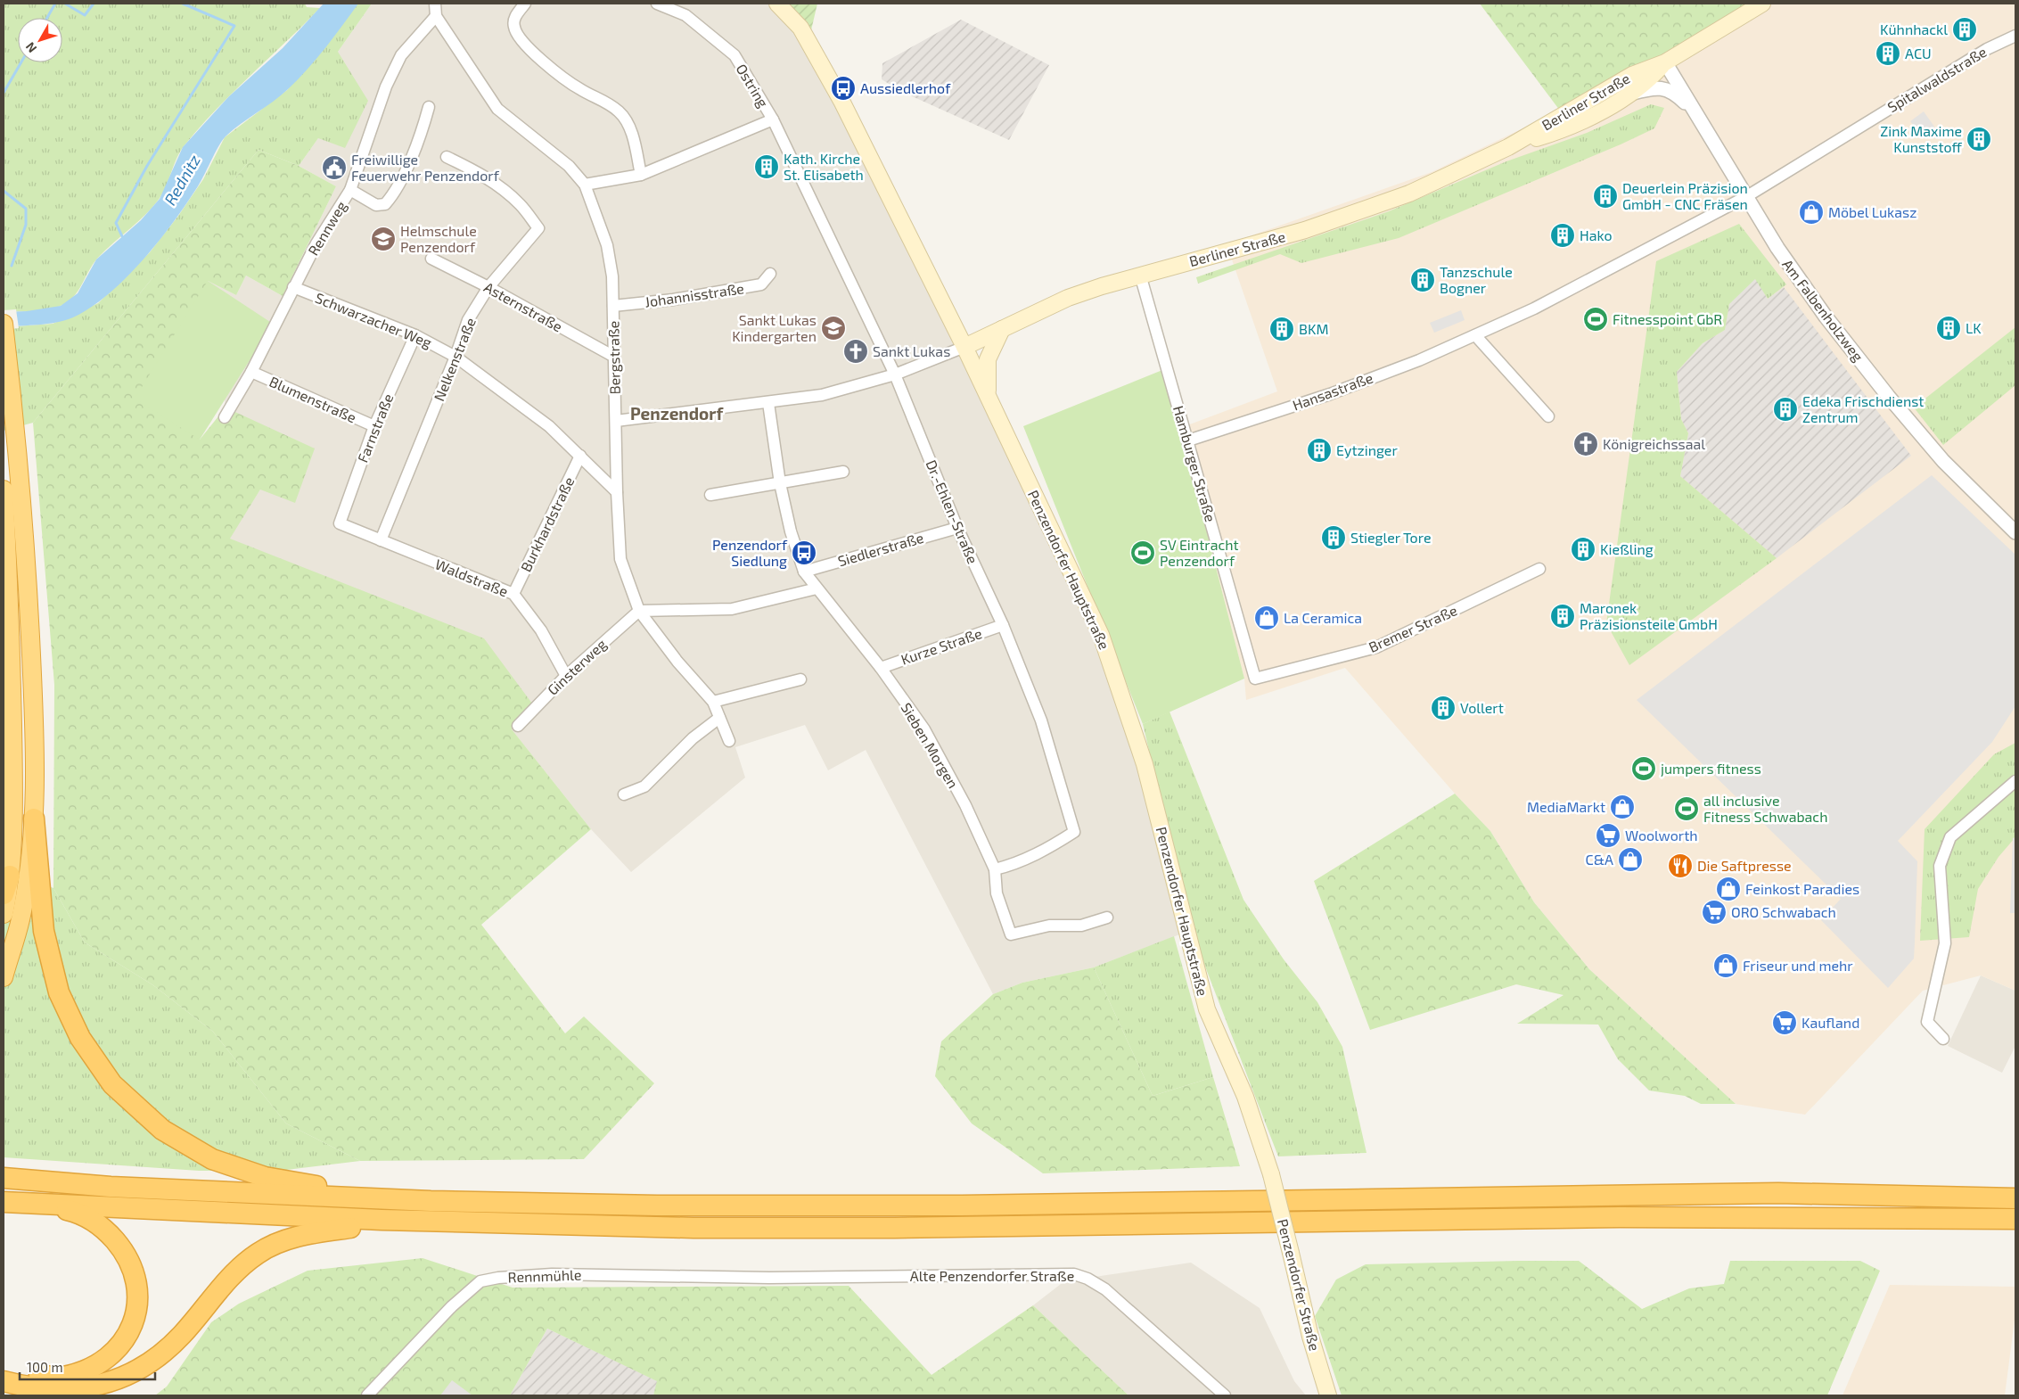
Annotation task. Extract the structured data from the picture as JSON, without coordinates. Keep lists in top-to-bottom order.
{
  "streets": {
    "main road": ["Berliner Straße", "Penzendorfer Hauptstraße", "Penzendorfer Straße"],
    "street": [
      "Spitalwaldstraße",
      "Ostring",
      "Rennweg",
      "Johannisstraße",
      "Asternstraße",
      "Am Falbenholzweg",
      "Schwarzacher Weg",
      "Bergstraße",
      "Nelkenstraße",
      "Hansastraße",
      "Blumenstraße",
      "Farnstraße",
      "Hamburger Straße",
      "Dr.-Ehlen-Straße",
      "Burkhardstraße",
      "Siedlerstraße",
      "Waldstraße",
      "Bremer Straße",
      "Kurze Straße",
      "Ginsterweg",
      "Sieben Morgen",
      "Rennmühle",
      "Alte Penzendorfer Straße"
    ]
  },
  "crossings": [
    ["Spitalwaldstraße", "Am Falbenholzweg"],
    ["Spitalwaldstraße", "Hansastraße"],
    ["Ostring", "Bergstraße"],
    ["Ostring", "Dr.-Ehlen-Straße"],
    ["Berliner Straße", "Am Falbenholzweg"],
    ["Berliner Straße", "Hamburger Straße"],
    ["Berliner Straße", "Penzendorfer Hauptstraße"],
    ["Rennweg", "Schwarzacher Weg"],
    ["Rennweg", "Bergstraße"],
    ["Rennweg", "Blumenstraße"],
    ["Johannisstraße", "Bergstraße"],
    ["Asternstraße", "Bergstraße"],
    ["Asternstraße", "Nelkenstraße"],
    ["Am Falbenholzweg", "Hansastraße"],
    ["Schwarzacher Weg", "Bergstraße"],
    ["Schwarzacher Weg", "Nelkenstraße"],
    ["Schwarzacher Weg", "Farnstraße"],
    ["Schwarzacher Weg", "Burkhardstraße"],
    ["Bergstraße", "Ginsterweg"],
    ["Nelkenstraße", "Waldstraße"],
    ["Hansastraße", "Hamburger Straße"],
    ["Blumenstraße", "Farnstraße"],
    ["Farnstraße", "Waldstraße"],
    ["Hamburger Straße", "Bremer Straße"],
    ["Dr.-Ehlen-Straße", "Siedlerstraße"],
    ["Dr.-Ehlen-Straße", "Kurze Straße"],
    ["Dr.-Ehlen-Straße", "Sieben Morgen"],
    ["Burkhardstraße", "Waldstraße"],
    ["Siedlerstraße", "Sieben Morgen"],
    ["Penzendorfer Hauptstraße", "Penzendorfer Straße"],
    ["Waldstraße", "Ginsterweg"],
    ["Kurze Straße", "Sieben Morgen"],
    ["Rennmühle", "Alte Penzendorfer Straße"]
  ],
  "districts": ["Penzendorf"],
  "water": ["Rednitz"],
  "places": {
    "building": [
      "Kühnhackl",
      "ACU",
      "Zink Maxime Kunststoff",
      "Kath. Kirche St. Elisabeth",
      "Deuerlein Präzision GmbH - CNC Fräsen",
      "Hako",
      "Tanzschule Bogner",
      "LK",
      "BKM",
      "Edeka Frischdienst Zentrum",
      "Eytzinger",
      "Stiegler Tore",
      "Kießling",
      "Maronek Präzisionsteile GmbH",
      "Vollert"
    ],
    "bus stop": ["Aussiedlerhof", "Penzendorf Siedlung"],
    "public building": ["Freiwillige Feuerwehr Penzendorf"],
    "shop": [
      "Möbel Lukasz",
      "La Ceramica",
      "MediaMarkt",
      "C&A",
      "Feinkost Paradies",
      "Friseur und mehr"
    ],
    "school or university": ["Helmschule Penzendorf", "Sankt Lukas Kindergarten"],
    "sports": [
      "Fitnesspoint GbR",
      "SV Eintracht Penzendorf",
      "jumpers fitness",
      "all inclusive Fitness Schwabach"
    ],
    "church": ["Sankt Lukas", "Königreichssaal"],
    "supermarket": ["Woolworth", "ORO Schwabach", "Kaufland"],
    "restaurant": ["Die Saftpresse"]
  },
  "scale_bar": "100 m",
  "north": "bottom left"
}
